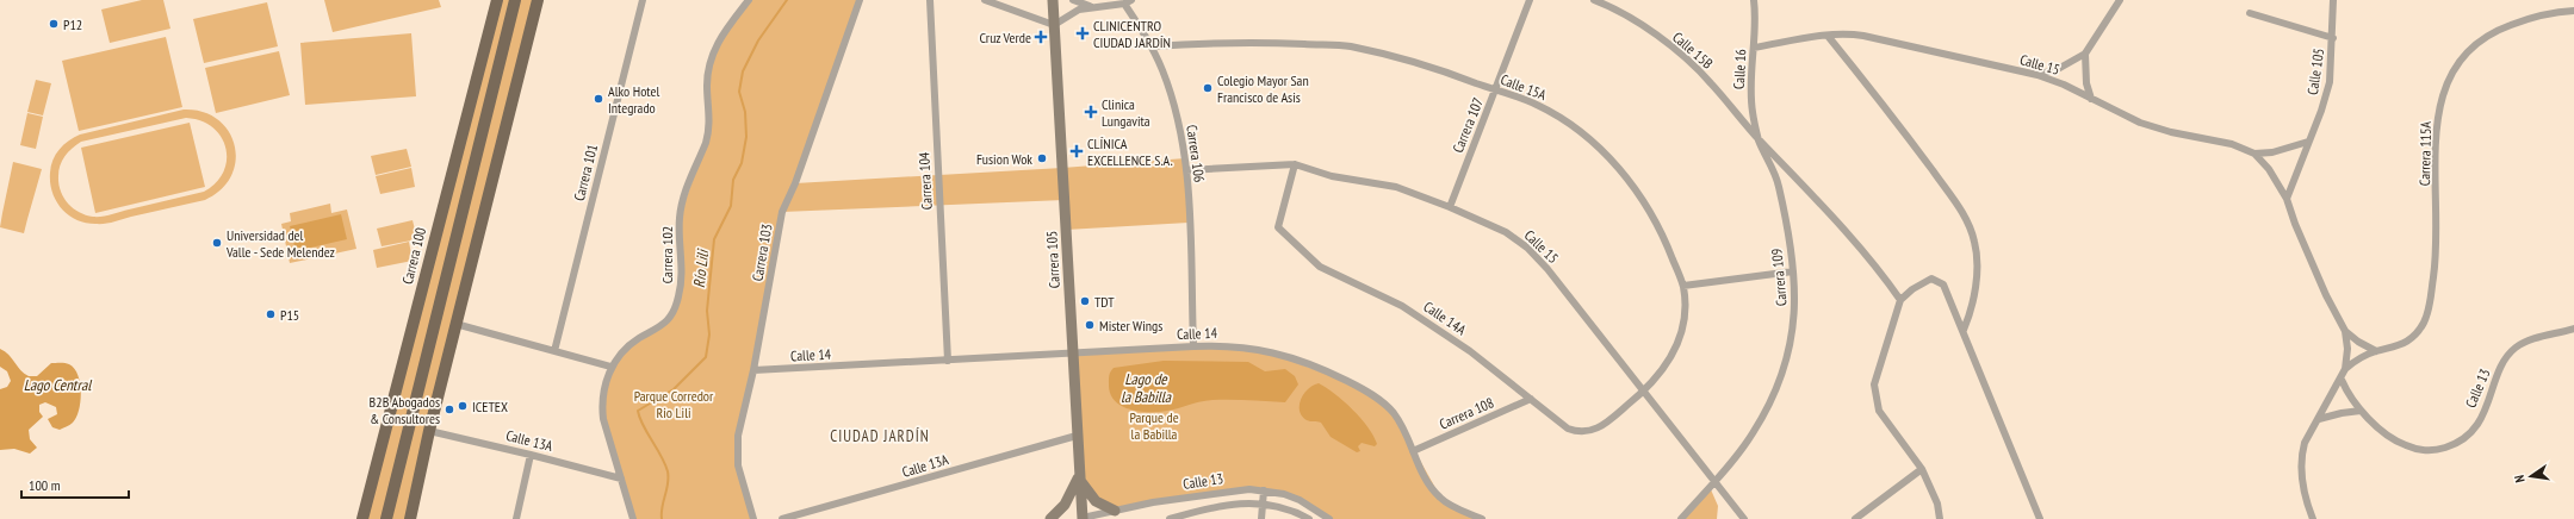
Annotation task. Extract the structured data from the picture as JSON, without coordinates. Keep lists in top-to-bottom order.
{
  "streets": {
    "main road": ["Carrera 100", "Carrera 105"],
    "street": [
      "Calle 15B",
      "Calle 15",
      "Calle 16",
      "Calle 105",
      "Calle 15A",
      "Carrera 107",
      "Carrera 106",
      "Carrera 115A",
      "Carrera 101",
      "Carrera 104",
      "Carrera 103",
      "Carrera 102",
      "Carrera 109",
      "Calle 14A",
      "Calle 14",
      "Calle 13",
      "Carrera 108",
      "Calle 13A"
    ]
  },
  "crossings": [
    ["Calle 15B", "Calle 16"],
    ["Calle 15B", "Carrera 109"],
    ["Calle 15", "Calle 16"],
    ["Calle 15", "Calle 105"],
    ["Calle 15", "Calle 15A"],
    ["Calle 15", "Carrera 107"],
    ["Calle 15", "Carrera 106"],
    ["Calle 15", "Carrera 109"],
    ["Calle 15", "Calle 14A"],
    ["Calle 16", "Carrera 109"],
    ["Calle 15A", "Carrera 107"],
    ["Calle 15A", "Carrera 106"],
    ["Calle 15A", "Calle 14A"],
    ["Carrera 106", "Calle 14"],
    ["Carrera 104", "Calle 14"],
    ["Carrera 103", "Calle 14"],
    ["Carrera 102", "Calle 13A"],
    ["Carrera 105", "Calle 14"],
    ["Carrera 105", "Calle 13"],
    ["Carrera 105", "Calle 13A"],
    ["Calle 14A", "Carrera 108"],
    ["Calle 14", "Carrera 108"]
  ],
  "districts": ["CIUDAD JARDÍN"],
  "water": ["Río Lili", "Lago de la Babilla", "Lago Central"],
  "parks": ["Parque Corredor Rio Lili", "Parque de la Babilla"],
  "places": {
    "other": [
      "P12",
      "Colegio Mayor San Francisco de Asis",
      "Alko Hotel Integrado",
      "Fusion Wok",
      "Universidad del Valle - Sede Melendez",
      "TDT",
      "P15",
      "Mister Wings",
      "ICETEX",
      "B2B Abogados & Consultores"
    ],
    "health": [
      "CLINICENTRO CIUDAD JARDÍN",
      "Cruz Verde",
      "Clinica Lungavita",
      "CLÍNICA EXCELLENCE S.A."
    ]
  },
  "scale_bar": "100 m",
  "north": "left"
}
